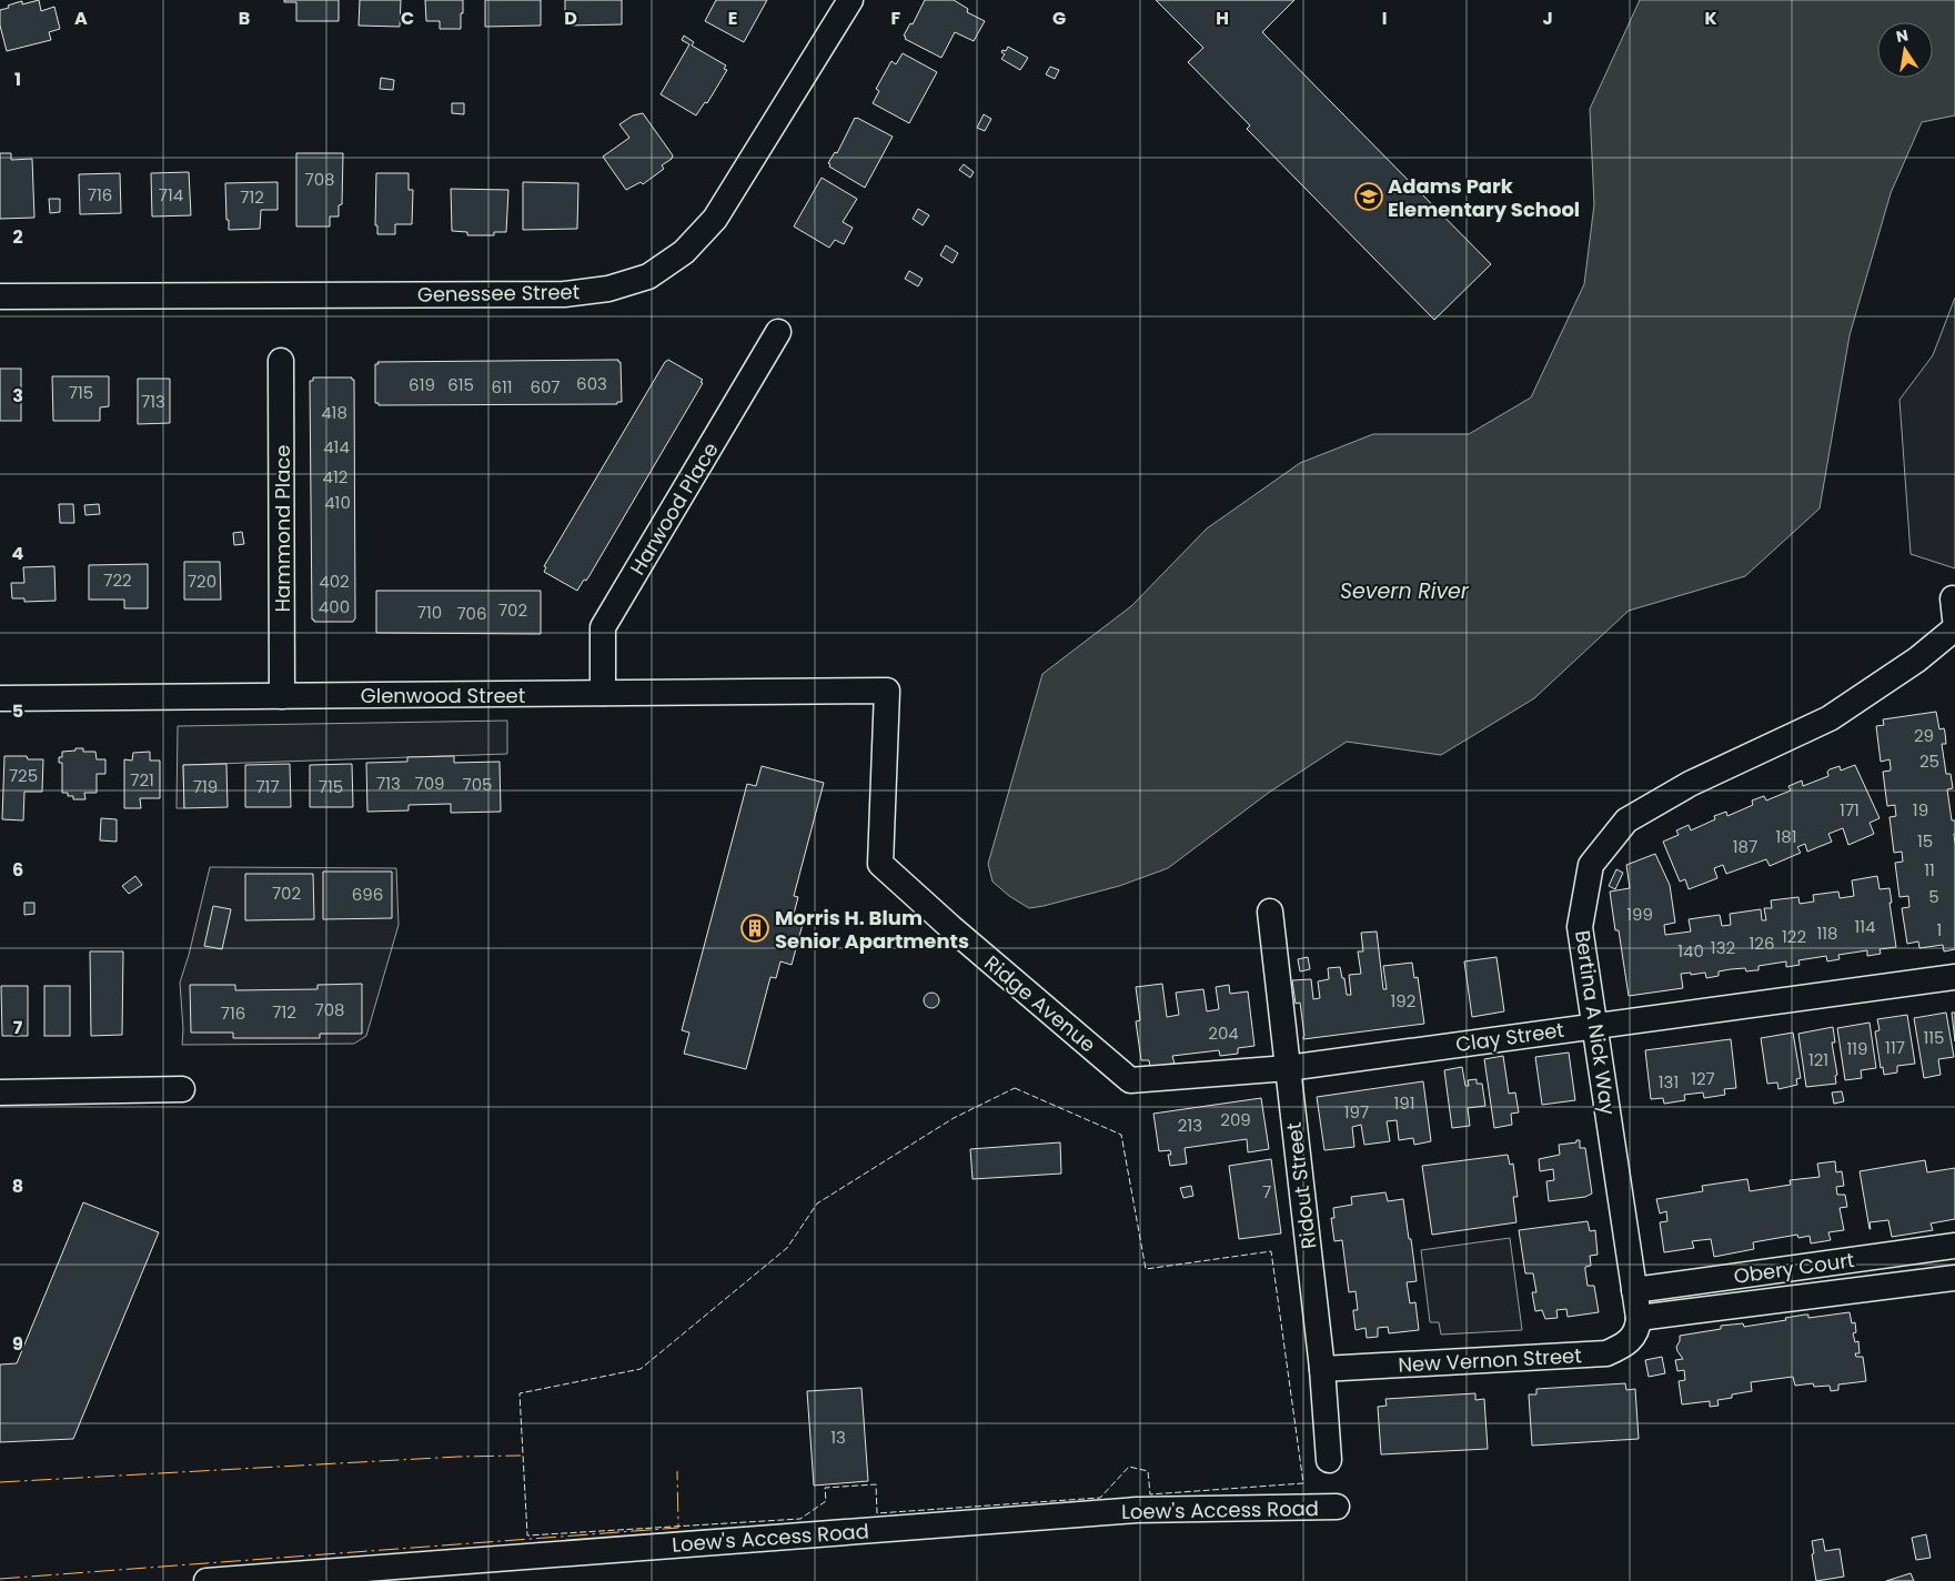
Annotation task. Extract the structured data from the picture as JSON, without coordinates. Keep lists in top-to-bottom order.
{
  "streets": {
    "street": [
      "Genessee Street",
      "Harwood Place",
      "Hammond Place",
      "Glenwood Street",
      "Ridge Avenue",
      "Bertina A Nick Way",
      "Clay Street",
      "Ridout Street",
      "Obery Court",
      "New Vernon Street",
      "Loew's Access Road"
    ]
  },
  "crossings": [
    ["Harwood Place", "Glenwood Street"],
    ["Hammond Place", "Glenwood Street"],
    ["Glenwood Street", "Ridge Avenue"],
    ["Ridge Avenue", "Clay Street"],
    ["Bertina A Nick Way", "Clay Street"],
    ["Bertina A Nick Way", "Obery Court"],
    ["Bertina A Nick Way", "New Vernon Street"],
    ["Clay Street", "Ridout Street"],
    ["Ridout Street", "New Vernon Street"],
    ["Obery Court", "New Vernon Street"]
  ],
  "water": ["Severn River"],
  "places": {
    "school or university": ["Adams Park Elementary School"],
    "building": ["Morris H. Blum Senior Apartments"]
  },
  "house_numbers": [
    "708",
    "716",
    "714",
    "712",
    "603",
    "619",
    "615",
    "611",
    "607",
    "715",
    "713",
    "418",
    "414",
    "412",
    "410",
    "722",
    "720",
    "402",
    "400",
    "702",
    "710",
    "706",
    "29",
    "25",
    "725",
    "721",
    "713",
    "709",
    "705",
    "719",
    "717",
    "715",
    "171",
    "19",
    "181",
    "15",
    "187",
    "11",
    "702",
    "696",
    "5",
    "199",
    "114",
    "1",
    "118",
    "122",
    "126",
    "132",
    "140",
    "192",
    "708",
    "712",
    "716",
    "204",
    "115",
    "117",
    "119",
    "121",
    "127",
    "131",
    "191",
    "197",
    "209",
    "213",
    "7",
    "13"
  ],
  "north": "top",
  "grid": {
    "columns": [
      "A",
      "B",
      "C",
      "D",
      "E",
      "F",
      "G",
      "H",
      "I",
      "J",
      "K"
    ],
    "rows": [
      "1",
      "2",
      "3",
      "4",
      "5",
      "6",
      "7",
      "8",
      "9"
    ]
  }
}
